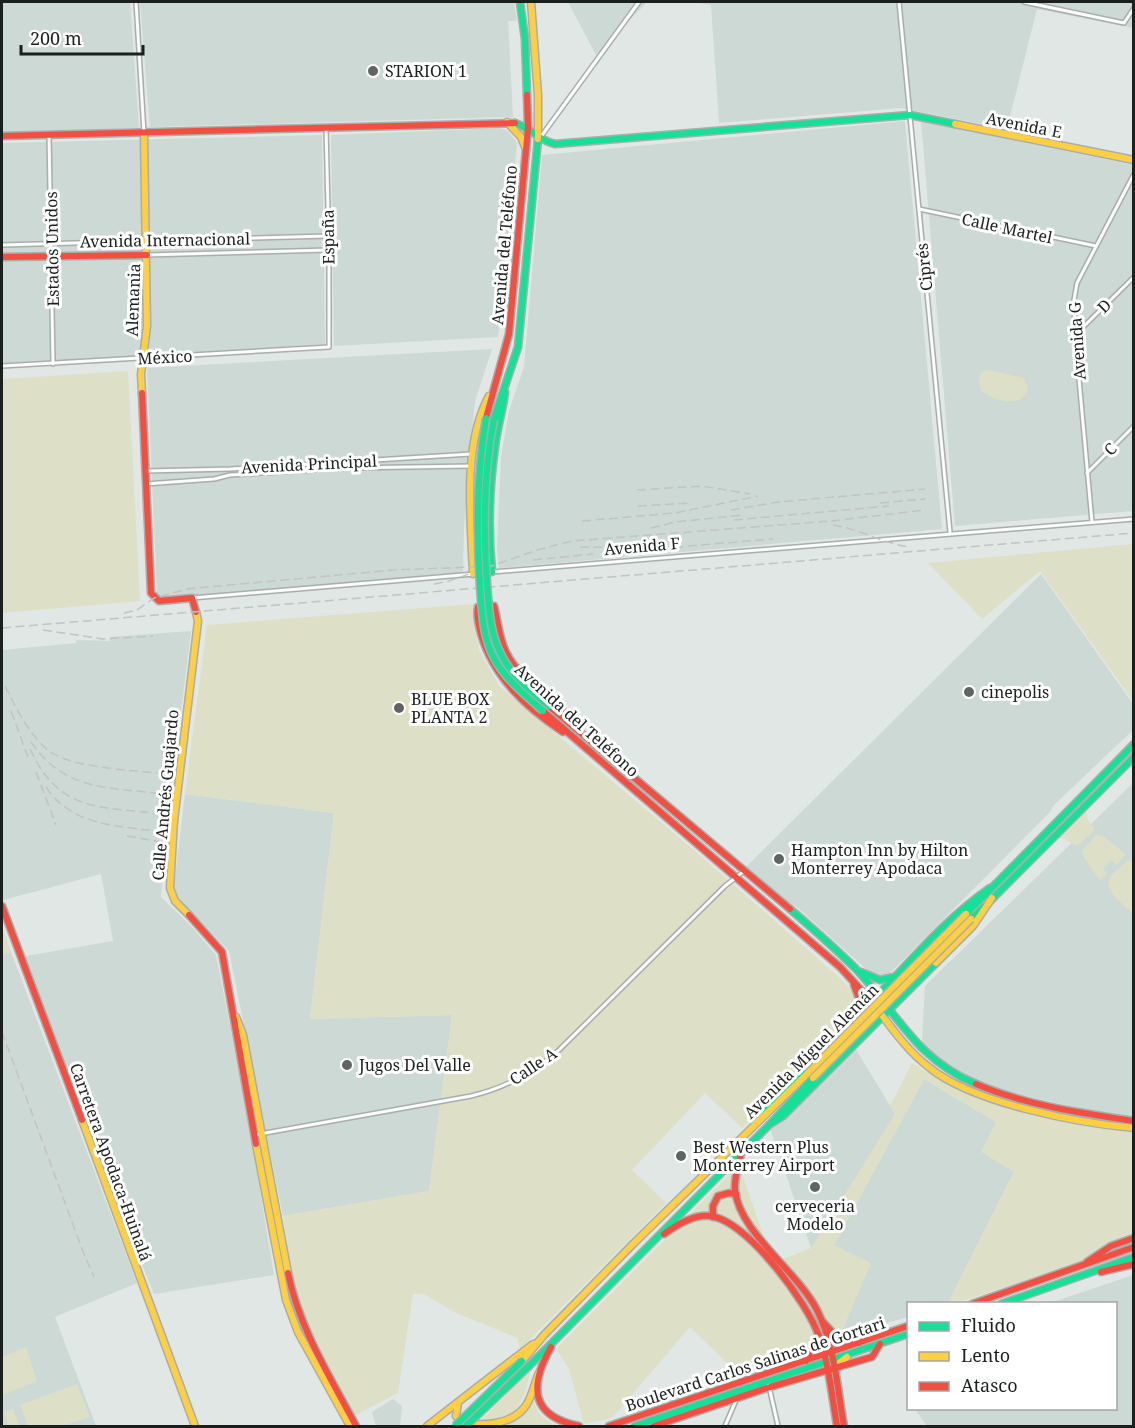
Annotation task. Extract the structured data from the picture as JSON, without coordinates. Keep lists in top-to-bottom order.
{
  "streets": {
    "main road": [
      "Avenida E",
      "Avenida Internacional",
      "Avenida del Teléfono",
      "Alemania",
      "Avenida F",
      "Calle Andrés Guajardo",
      "Avenida Miguel Alemán",
      "Carretera Apodaca-Huinalá",
      "Boulevard Carlos Salinas de Gortari"
    ],
    "street": [
      "Calle Martel",
      "España",
      "Estados Unidos",
      "Ciprés",
      "D",
      "Avenida G",
      "México",
      "C",
      "Avenida Principal",
      "Calle A"
    ]
  },
  "crossings": [
    ["Avenida E", "Avenida del Teléfono"],
    ["Avenida E", "Ciprés"],
    ["Calle Martel", "Ciprés"],
    ["Calle Martel", "Avenida G"],
    ["España", "Avenida Internacional"],
    ["España", "México"],
    ["Avenida Internacional", "Estados Unidos"],
    ["Avenida Internacional", "Alemania"],
    ["Avenida del Teléfono", "Calle A"],
    ["Estados Unidos", "México"],
    ["Ciprés", "Avenida F"],
    ["Alemania", "México"],
    ["Alemania", "Avenida Principal"],
    ["Alemania", "Avenida F"],
    ["D", "Avenida G"],
    ["Avenida G", "C"],
    ["Avenida G", "Avenida F"],
    ["Avenida F", "Calle Andrés Guajardo"],
    ["Calle Andrés Guajardo", "Calle A"]
  ],
  "places": [
    "STARION 1",
    "cinepolis",
    "BLUE BOX PLANTA 2",
    "Hampton Inn by Hilton Monterrey Apodaca",
    "Jugos Del Valle",
    "Best Western Plus Monterrey Airport",
    "cerveceria Modelo"
  ],
  "legend": ["Fluido", "Lento", "Atasco"],
  "scale_bar": "200 m"
}
